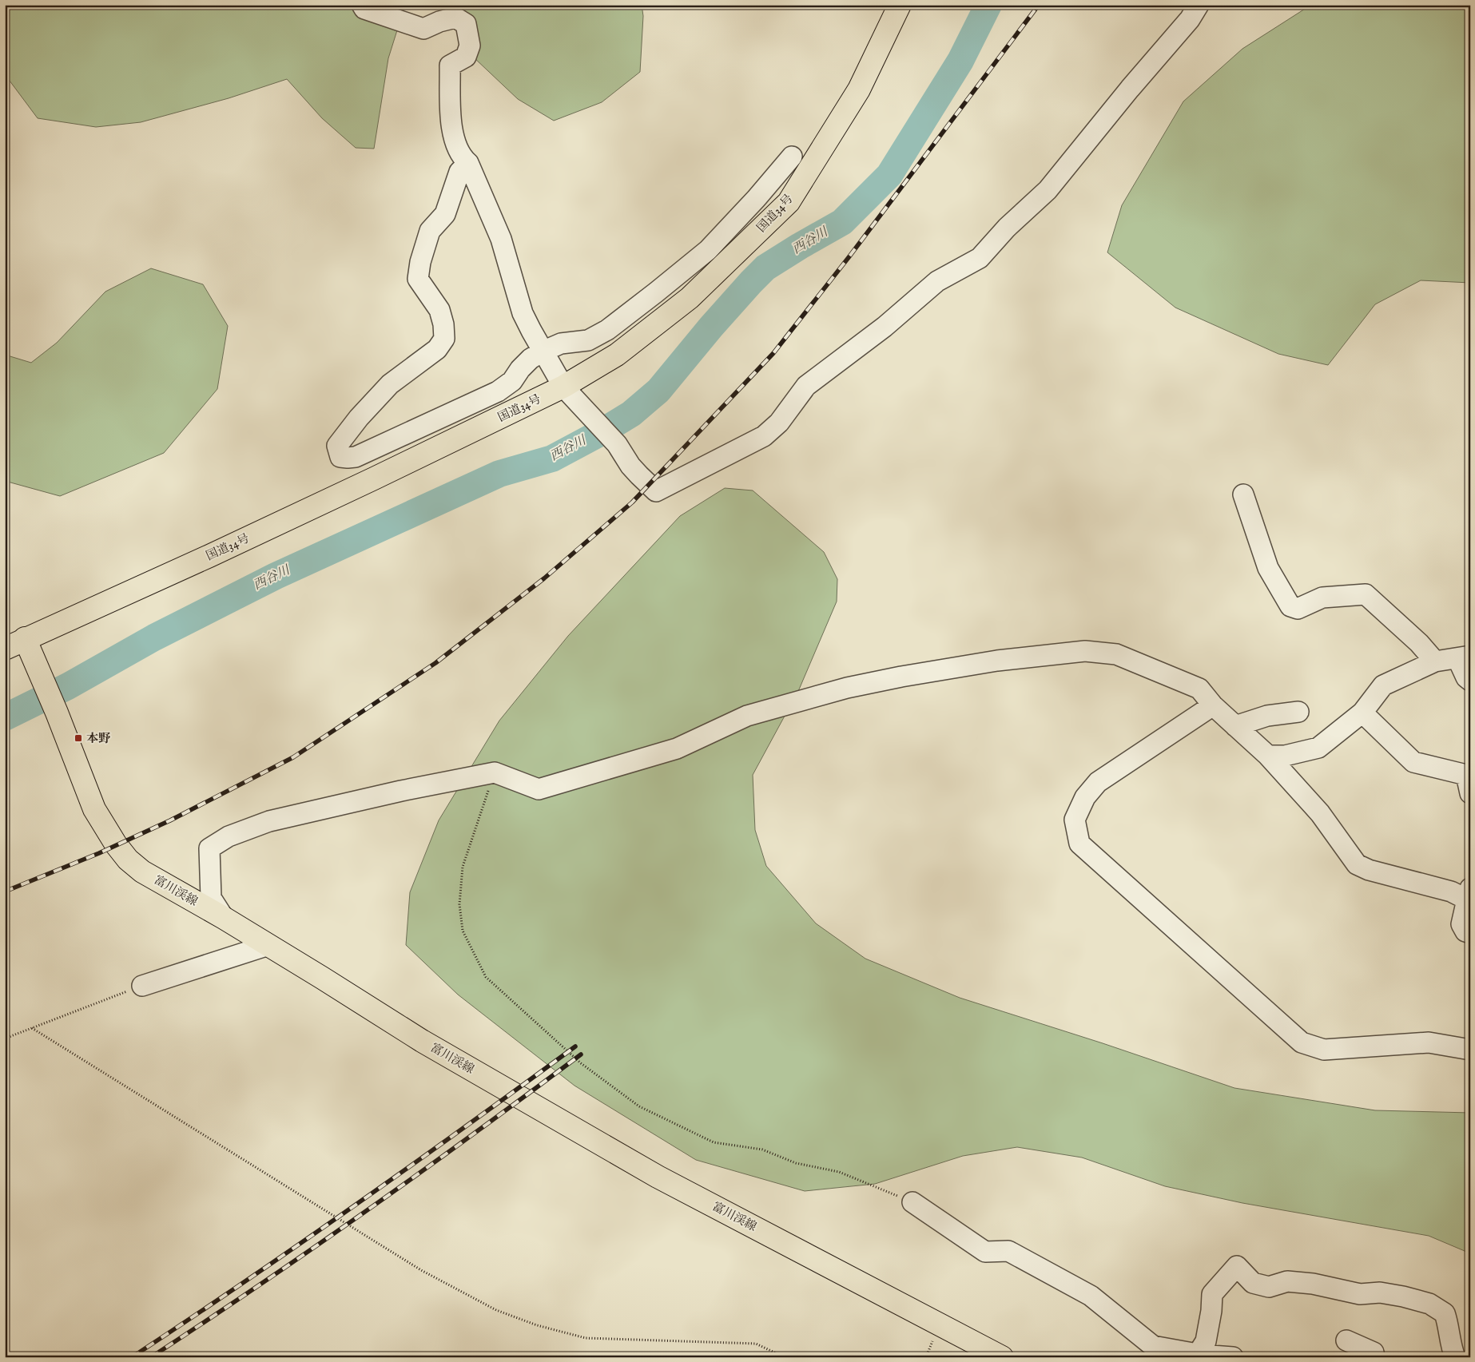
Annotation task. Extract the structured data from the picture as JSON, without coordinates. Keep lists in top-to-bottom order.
{
  "streets": {
    "main road": ["国道34号", "富川渓線"]
  },
  "crossings": [
    ["国道34号", "富川渓線"]
  ],
  "water": ["西谷川"],
  "places": {
    "transit": ["本野"]
  }
}
